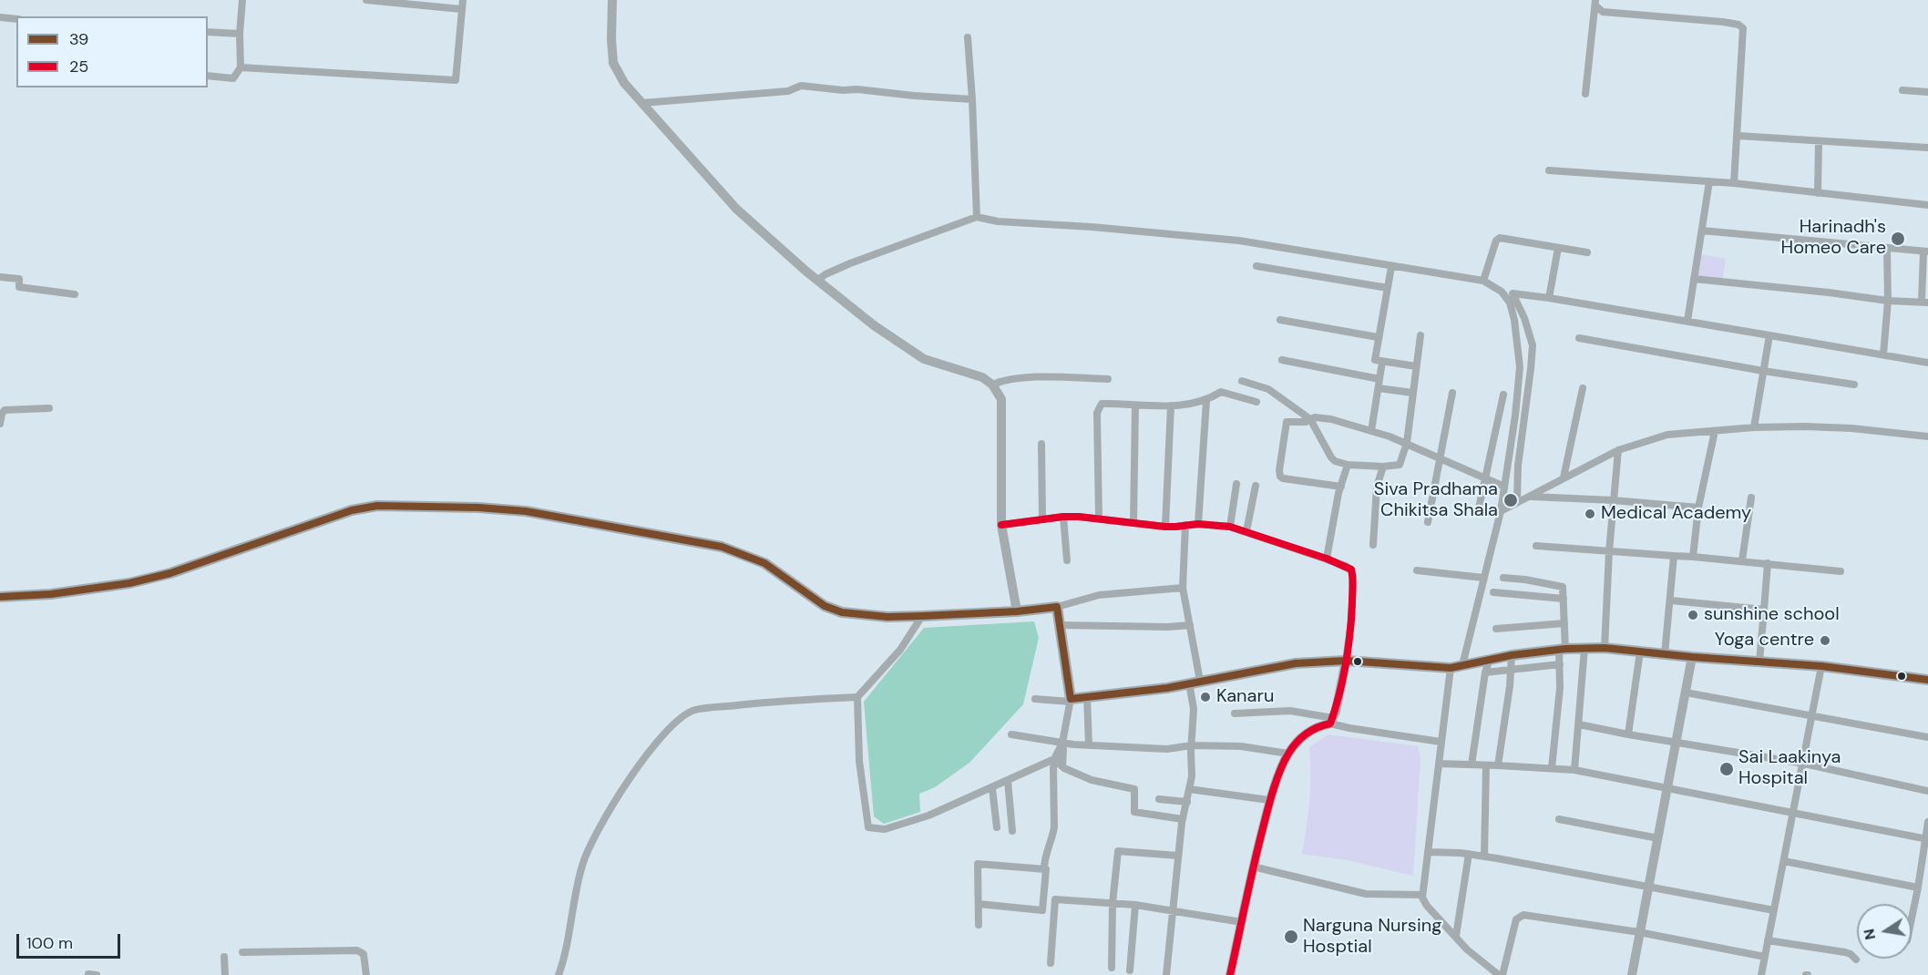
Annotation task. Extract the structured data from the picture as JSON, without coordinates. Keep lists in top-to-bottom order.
{
  "places": [
    "Harinadh's Homeo Care",
    "Siva Pradhama Chikitsa Shala",
    "Medical Academy",
    "sunshine school",
    "Yoga centre",
    "Kanaru",
    "Sai Laakinya Hospital",
    "Narguna Nursing Hosptial"
  ],
  "lines": ["transit line 39", "transit line 25"],
  "legend": ["39", "25"],
  "scale_bar": "100 m",
  "north": "left"
}
